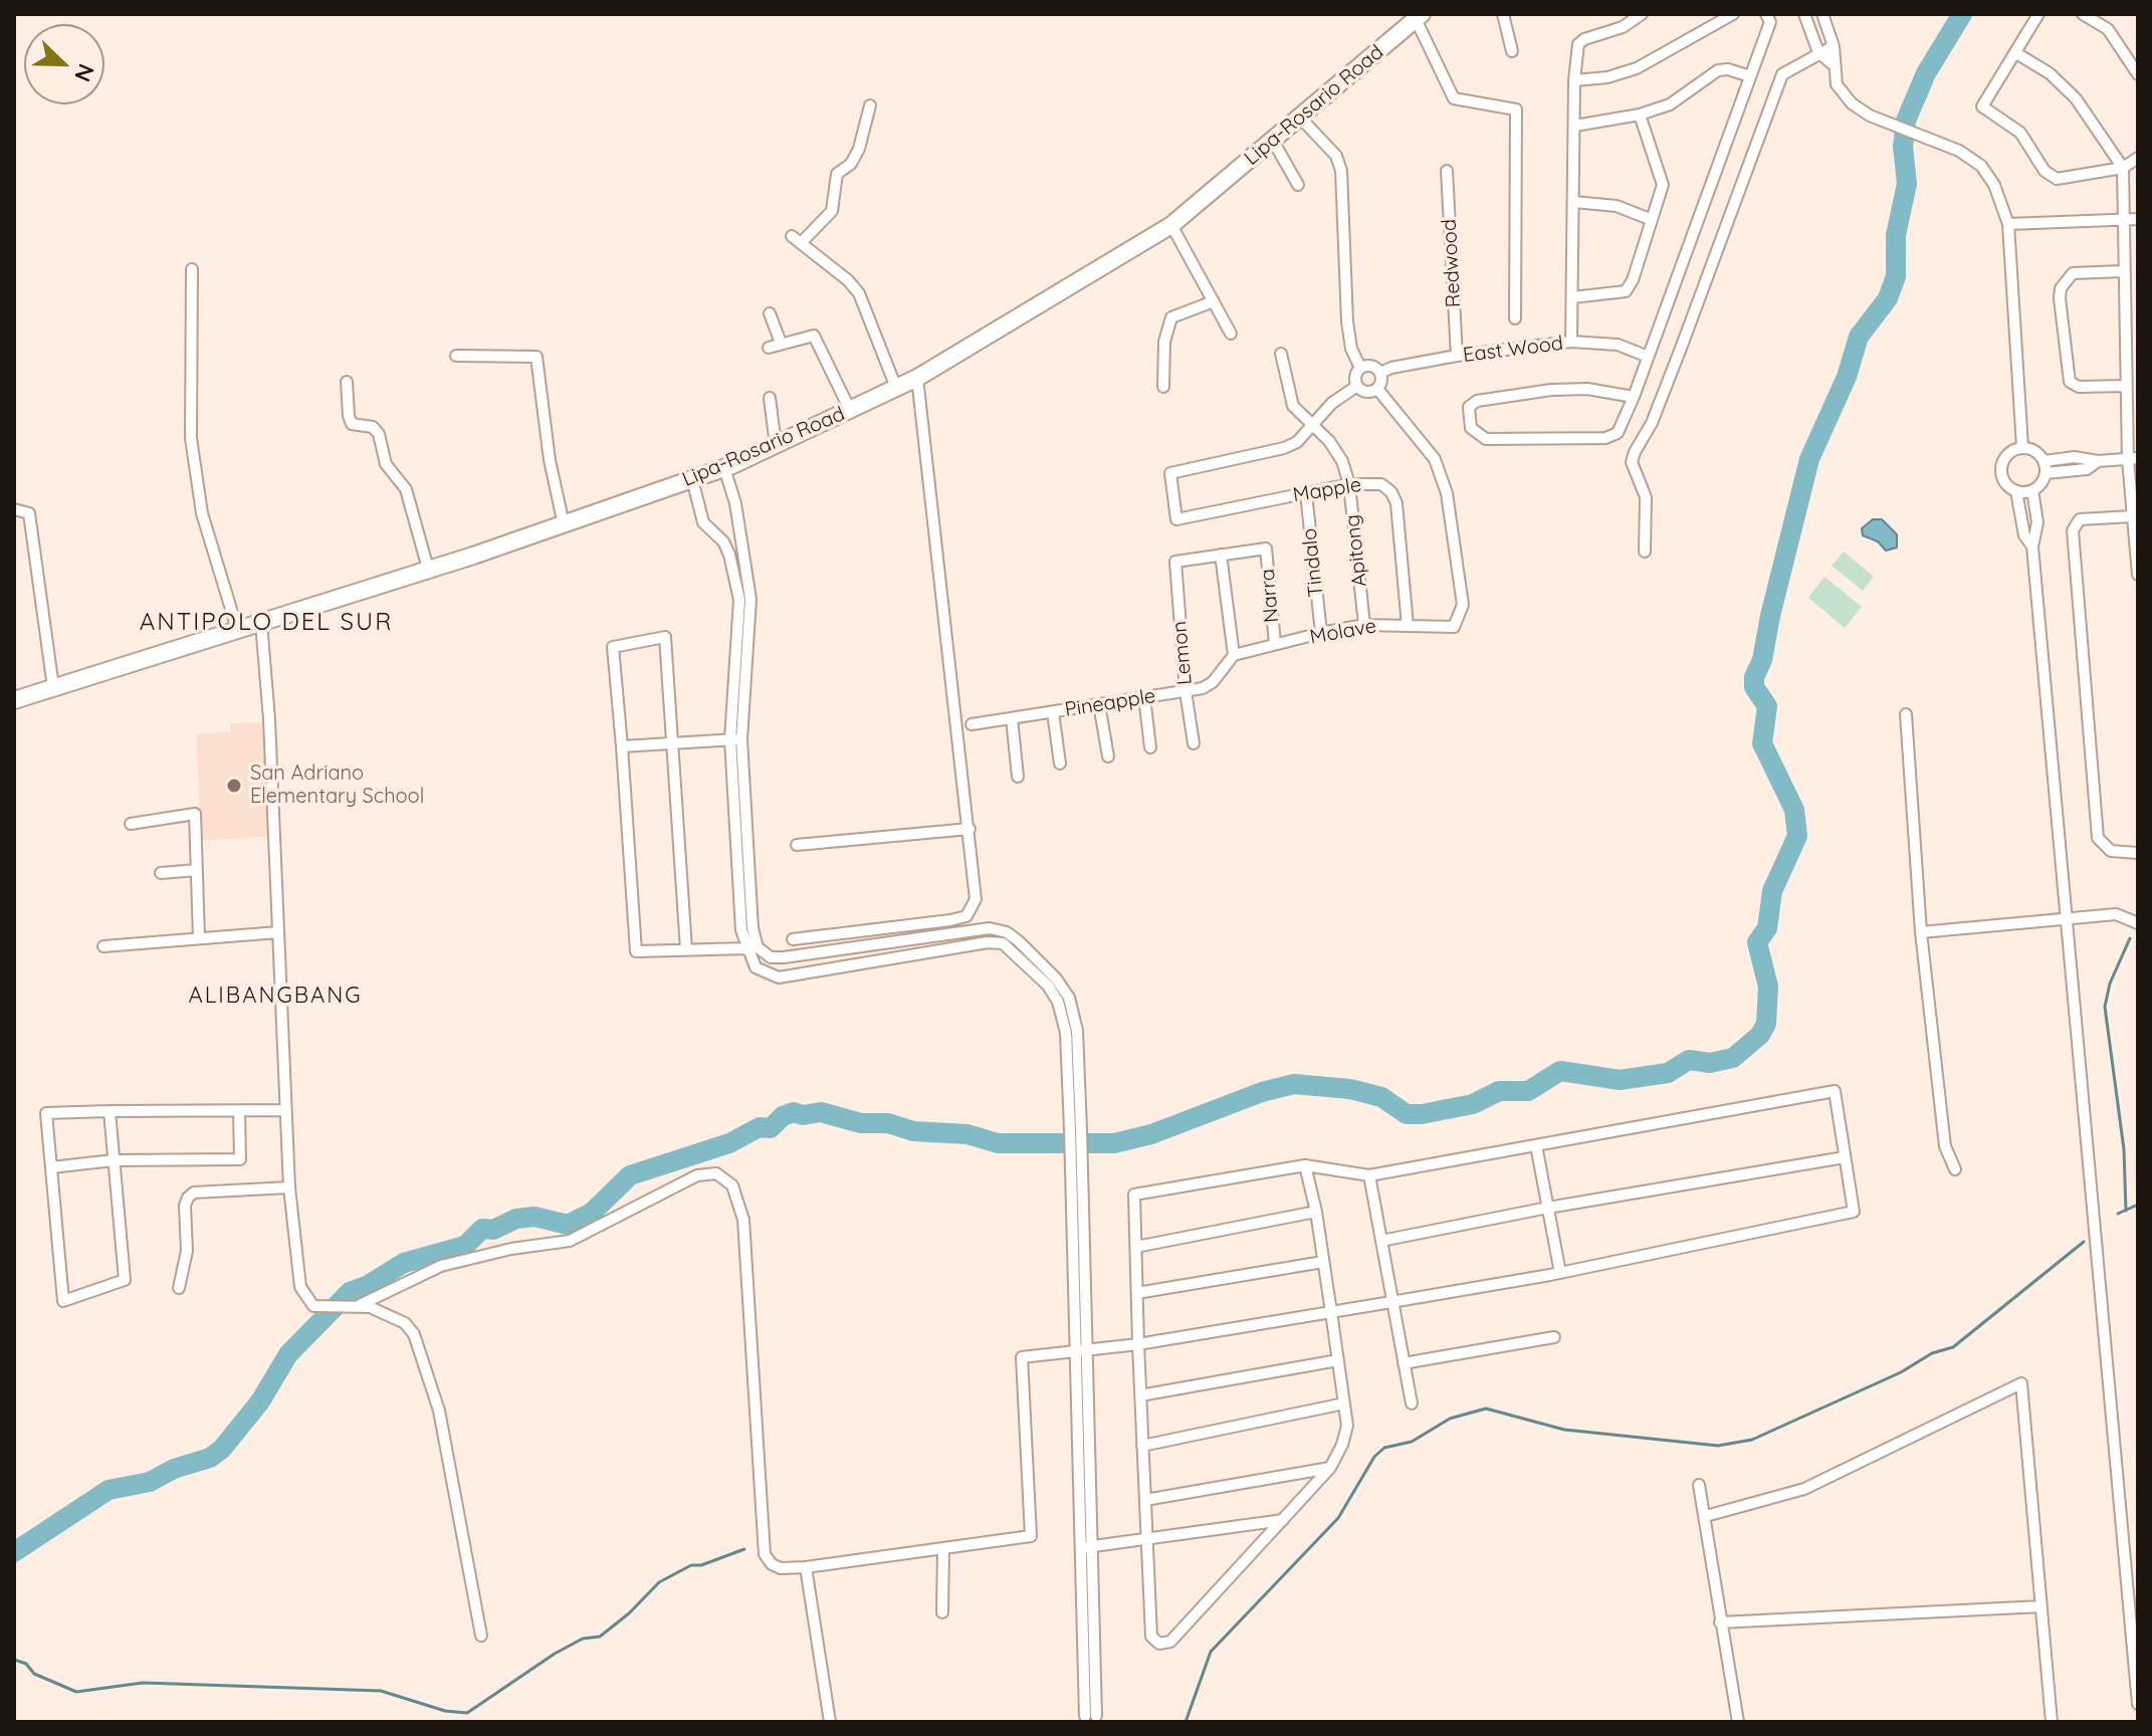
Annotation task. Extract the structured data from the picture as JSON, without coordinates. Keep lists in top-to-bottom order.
{
  "streets": {
    "main road": ["Lipa-Rosario Road"],
    "street": [
      "Redwood",
      "East Wood",
      "Mapple",
      "Apitong",
      "Tindalo",
      "Narra",
      "Molave",
      "Lemon",
      "Pineapple"
    ]
  },
  "crossings": [
    ["Redwood", "East Wood"],
    ["East Wood", "Molave"],
    ["Mapple", "Apitong"],
    ["Mapple", "Tindalo"],
    ["Mapple", "Molave"],
    ["Apitong", "Molave"],
    ["Tindalo", "Molave"],
    ["Narra", "Molave"],
    ["Narra", "Lemon"],
    ["Molave", "Pineapple"],
    ["Lemon", "Pineapple"]
  ],
  "districts": ["ANTIPOLO DEL SUR", "ALIBANGBANG"],
  "places": ["San Adriano Elementary School"],
  "north": "bottom right"
}
